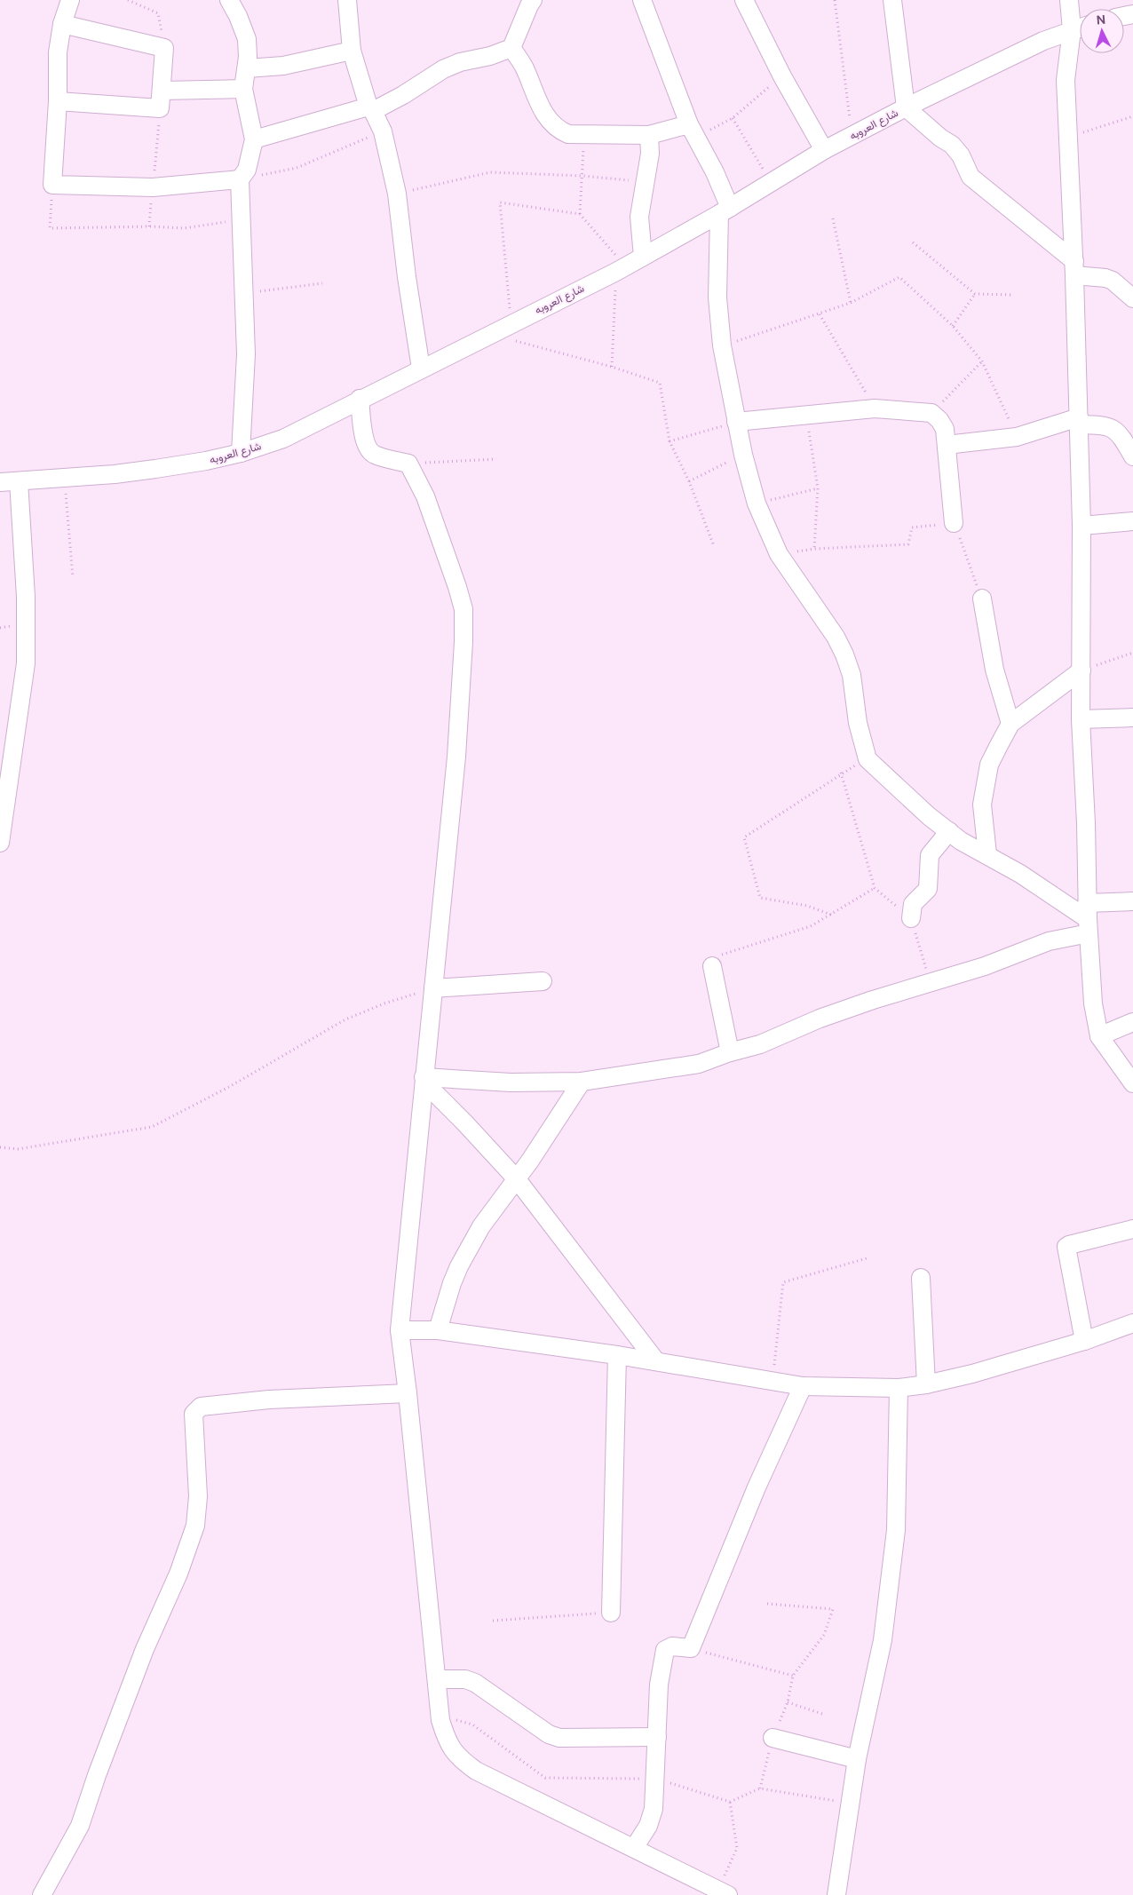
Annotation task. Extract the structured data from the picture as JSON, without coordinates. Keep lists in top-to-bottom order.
{
  "streets": {
    "street": ["شارع العروبه"]
  },
  "north": "top"
}
